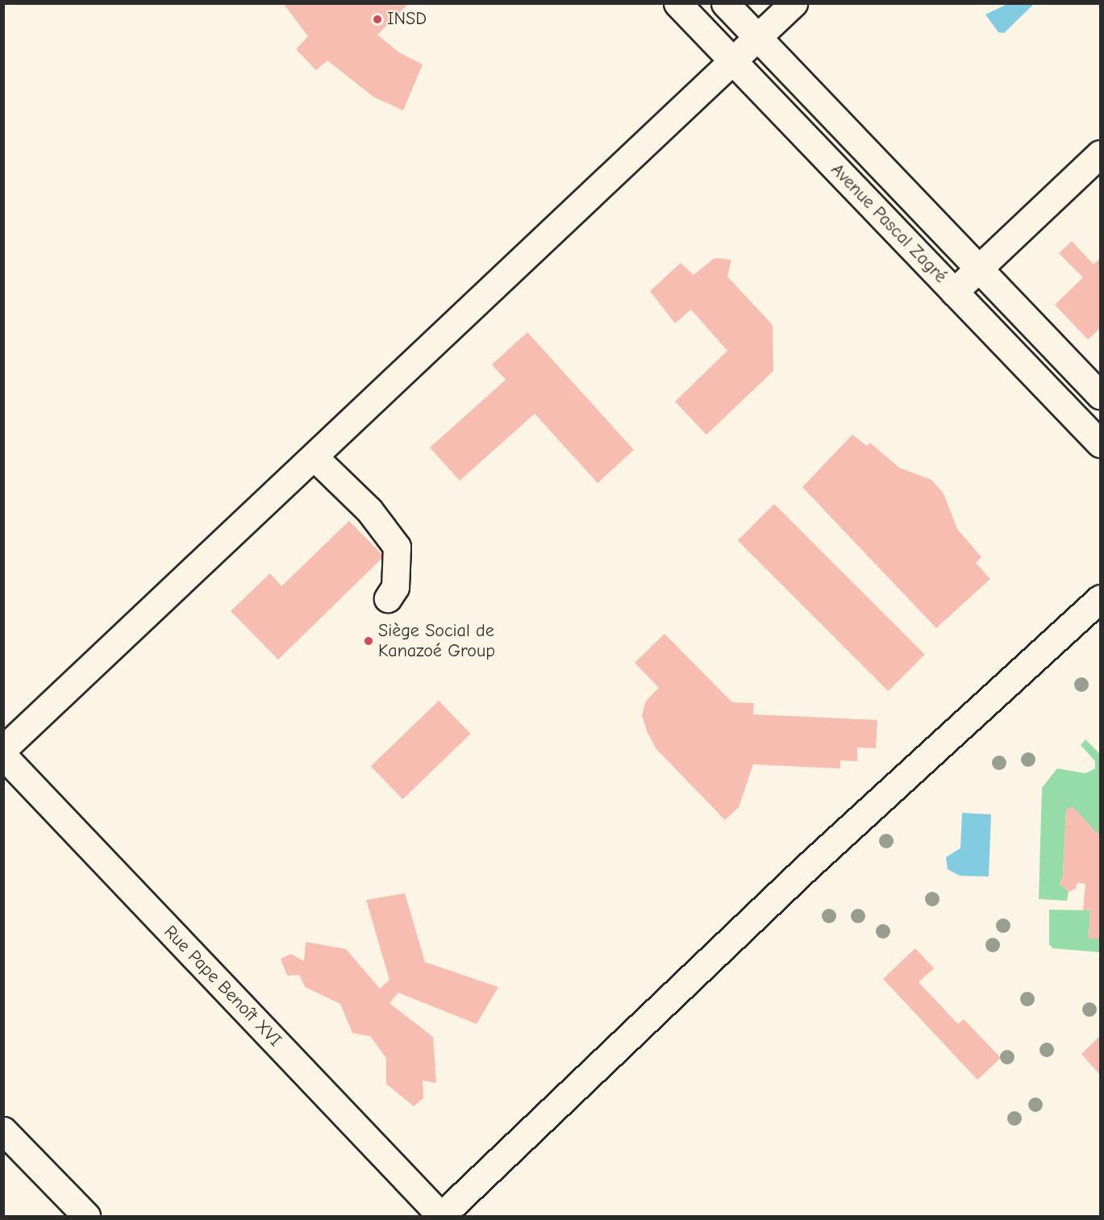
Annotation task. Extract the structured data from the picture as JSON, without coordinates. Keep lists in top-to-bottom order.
{
  "streets": {
    "street": ["Avenue Pascal Zagré", "Rue Pape Benoît XVI"]
  },
  "places": ["INSD", "Siège Social de Kanazoé Group"]
}
